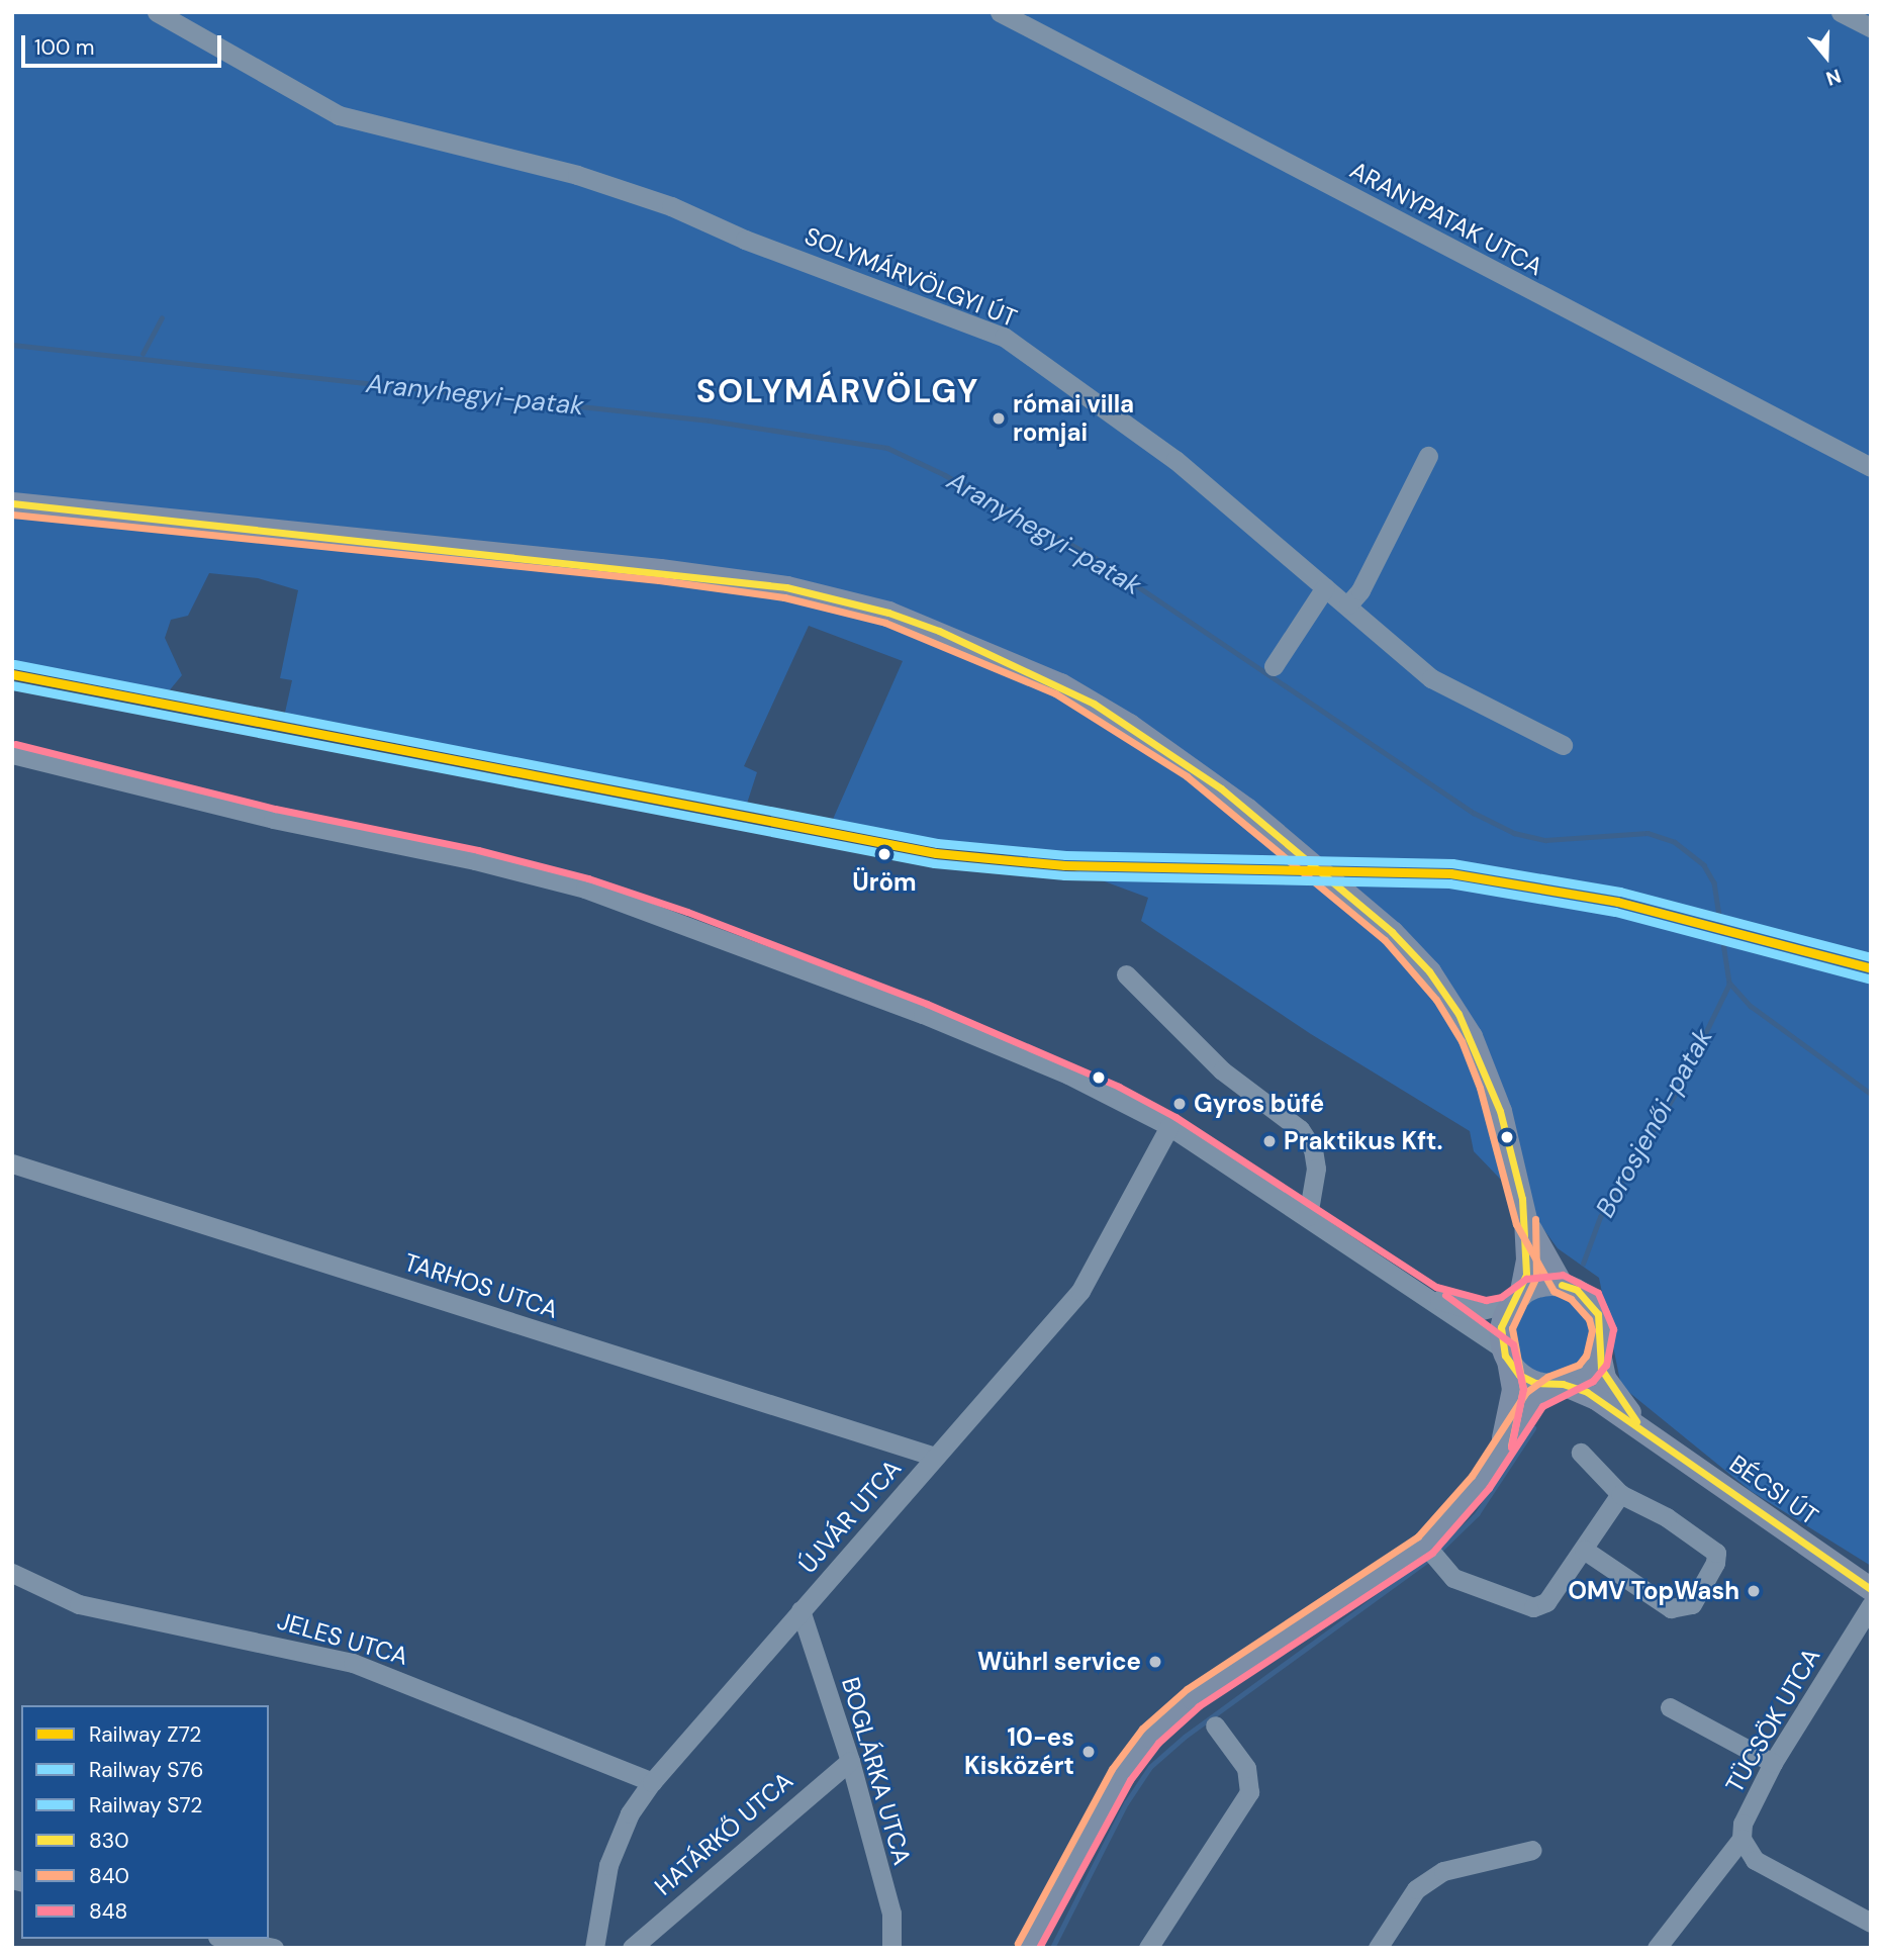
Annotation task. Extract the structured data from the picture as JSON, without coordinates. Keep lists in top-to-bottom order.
{
  "streets": {
    "main road": ["BÉCSI ÚT"],
    "street": [
      "ARANYPATAK UTCA",
      "SOLYMÁRVÖLGYI ÚT",
      "TARHOS UTCA",
      "ÚJVÁR UTCA",
      "JELES UTCA",
      "TÜCSÖK UTCA",
      "BOGLÁRKA UTCA",
      "HATÁRKŐ UTCA"
    ]
  },
  "crossings": [
    ["TARHOS UTCA", "ÚJVÁR UTCA"],
    ["ÚJVÁR UTCA", "JELES UTCA"],
    ["ÚJVÁR UTCA", "BOGLÁRKA UTCA"],
    ["BOGLÁRKA UTCA", "HATÁRKŐ UTCA"]
  ],
  "districts": ["SOLYMÁRVÖLGY"],
  "water": ["Aranyhegyi-patak", "Borosjenői-patak"],
  "places": [
    "római villa romjai",
    "Üröm",
    "Gyros büfé",
    "Praktikus Kft.",
    "OMV TopWash",
    "Wührl service",
    "10-es Kisközért"
  ],
  "lines": [
    "transit line 830",
    "transit line 840",
    "rail line S72",
    "rail line Z72",
    "rail line S76",
    "transit line 848"
  ],
  "legend": [
    "Railway Z72",
    "Railway S76",
    "Railway S72",
    "830",
    "840",
    "848"
  ],
  "scale_bar": "100 m",
  "north": "bottom"
}
